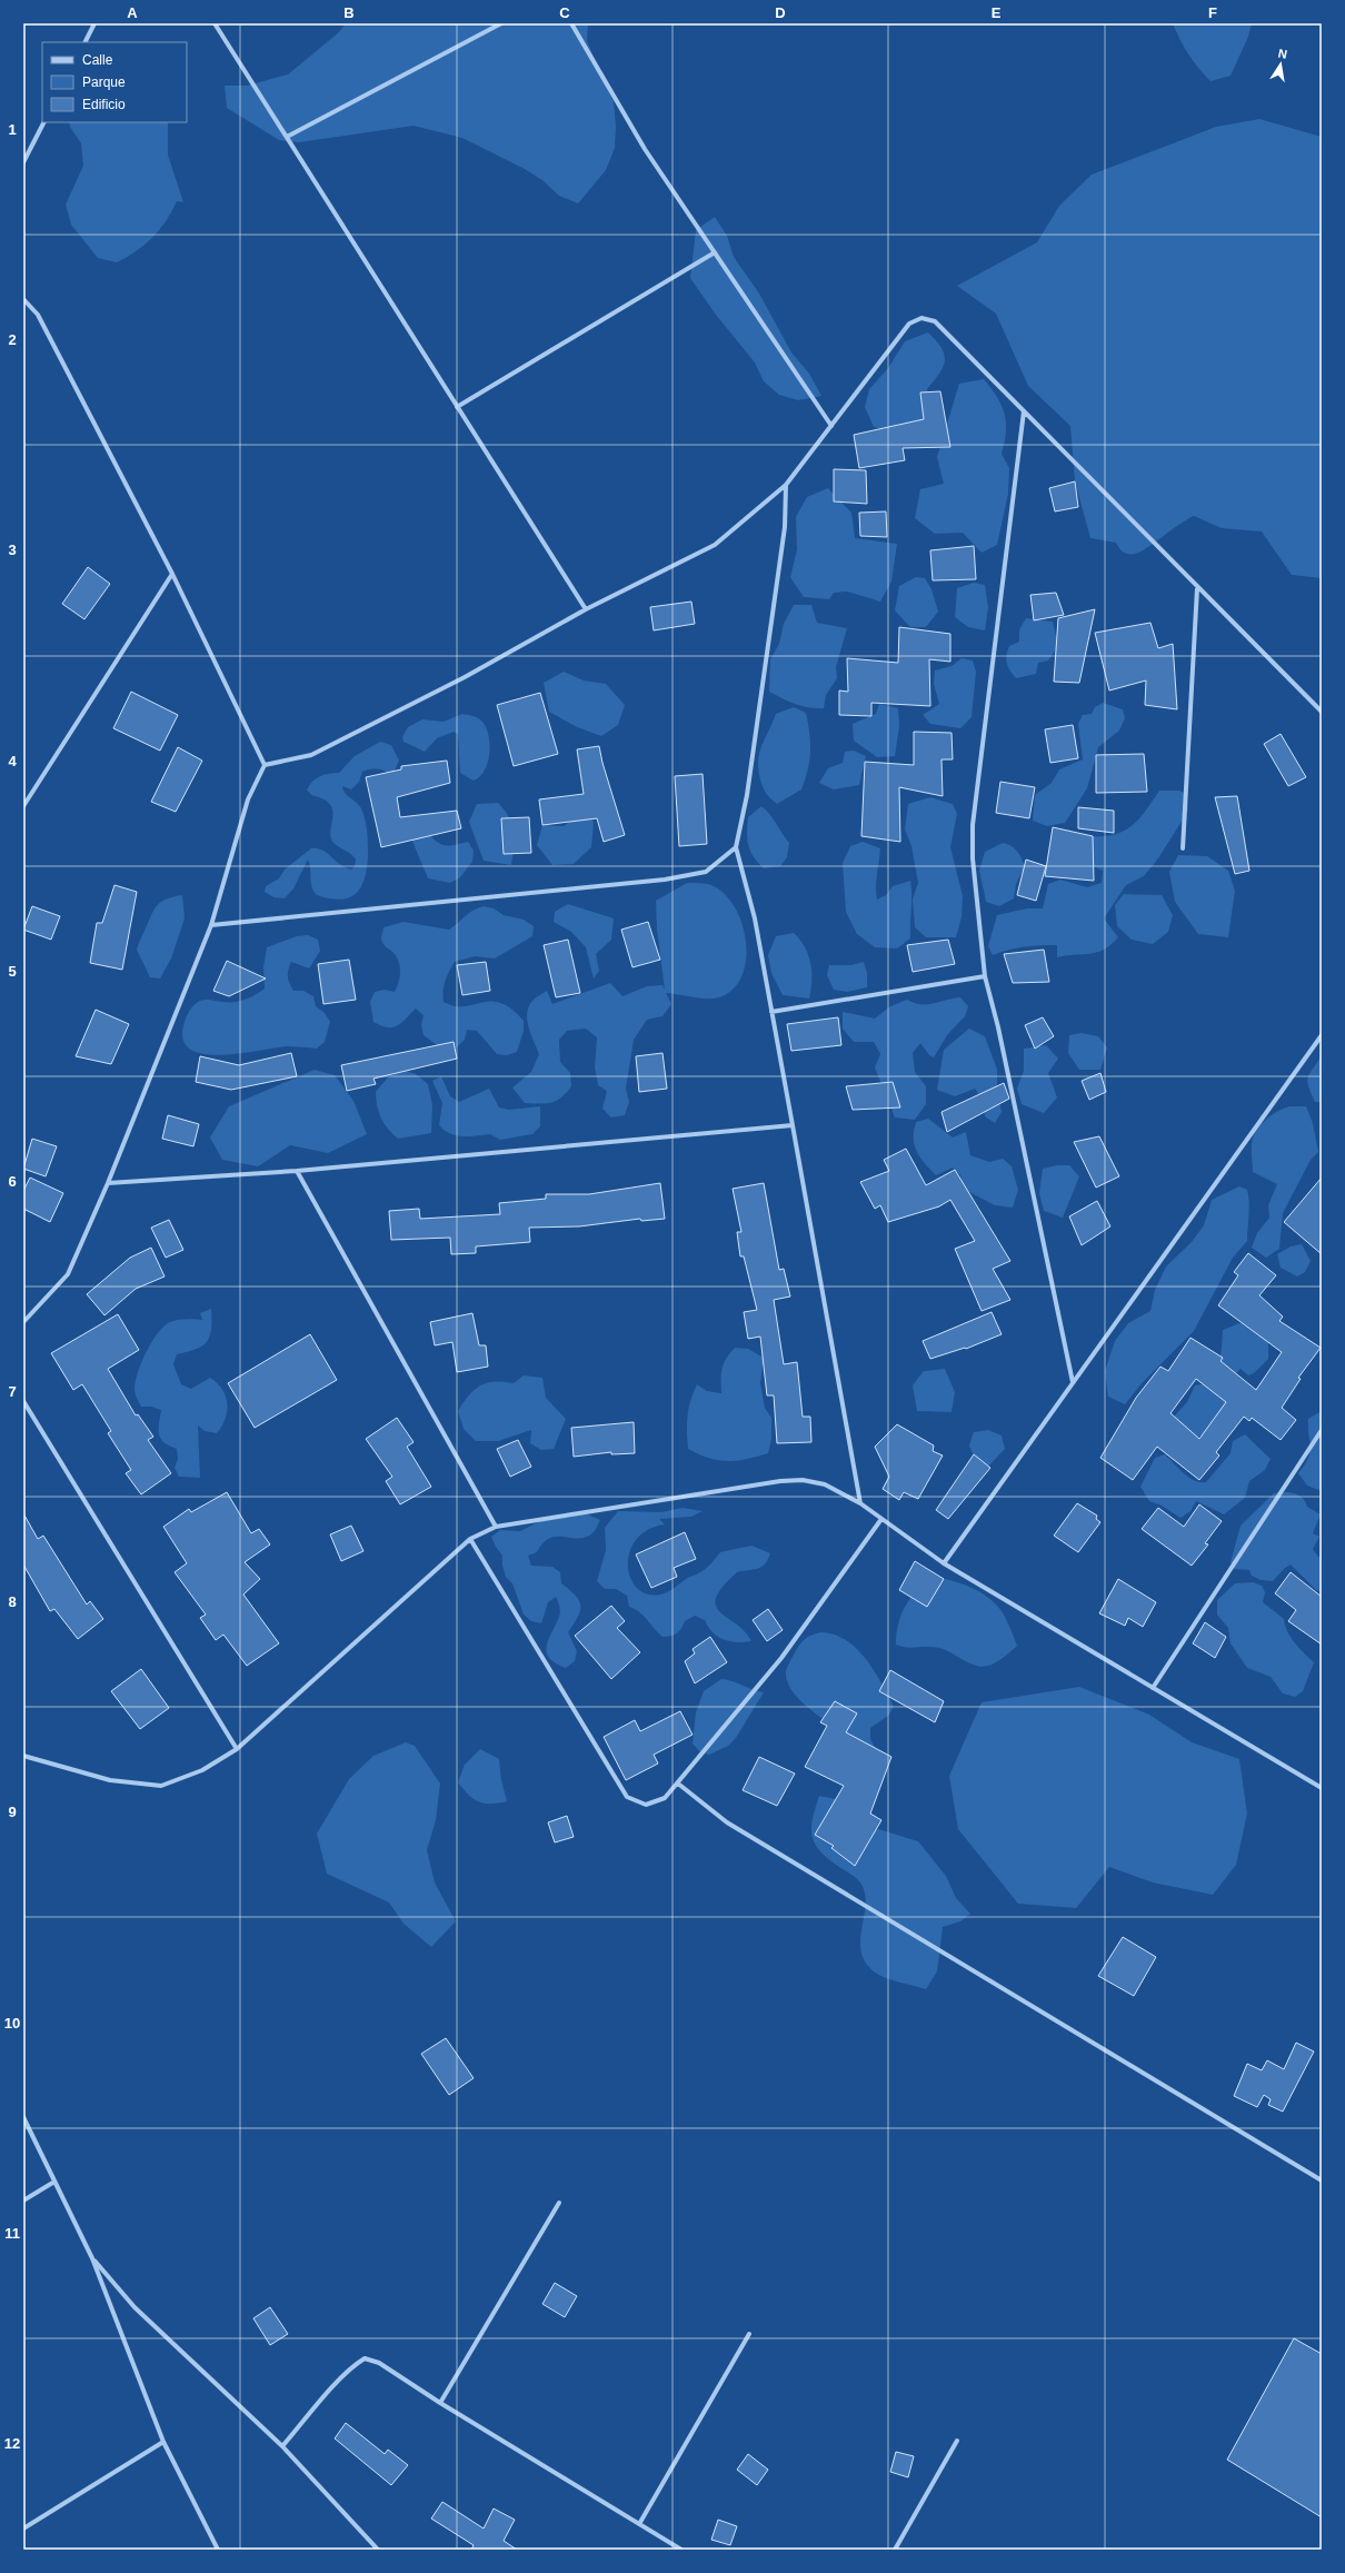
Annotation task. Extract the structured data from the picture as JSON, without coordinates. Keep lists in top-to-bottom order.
{
  "legend": ["Calle", "Parque", "Edificio"],
  "north": "top",
  "grid": {
    "columns": [
      "A",
      "B",
      "C",
      "D",
      "E",
      "F"
    ],
    "rows": [
      "1",
      "2",
      "3",
      "4",
      "5",
      "6",
      "7",
      "8",
      "9",
      "10",
      "11",
      "12"
    ]
  }
}
